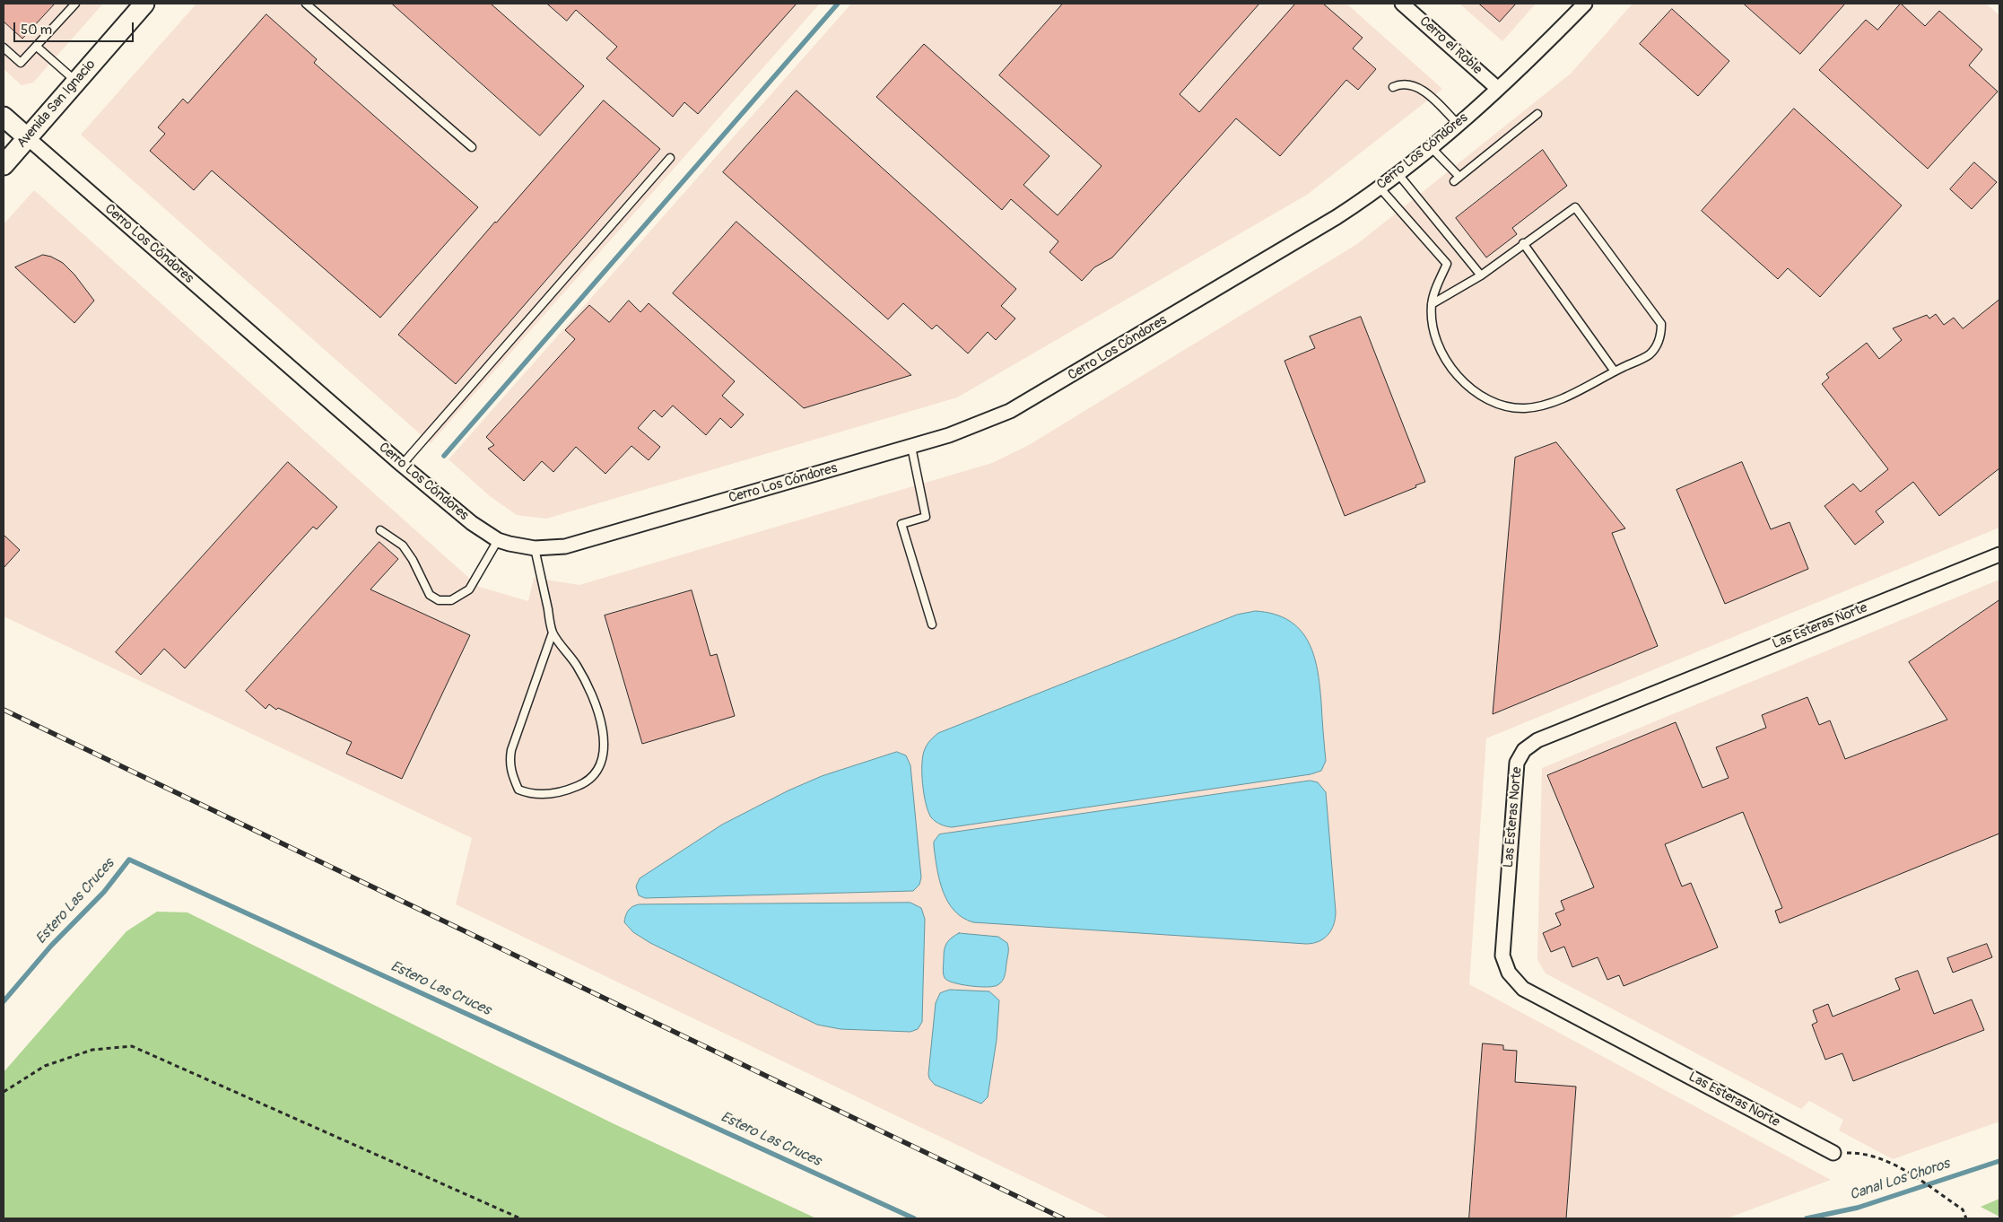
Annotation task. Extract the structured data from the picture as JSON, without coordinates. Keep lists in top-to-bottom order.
{
  "streets": {
    "main road": ["Avenida San Ignacio", "Cerro Los Cóndores"],
    "street": ["Cerro el Roble", "Las Esteras Norte"]
  },
  "crossings": [
    ["Cerro el Roble", "Cerro Los Cóndores"],
    ["Avenida San Ignacio", "Cerro Los Cóndores"]
  ],
  "water": ["Estero Las Cruces", "Canal Los Choros"],
  "scale_bar": "50 m"
}
